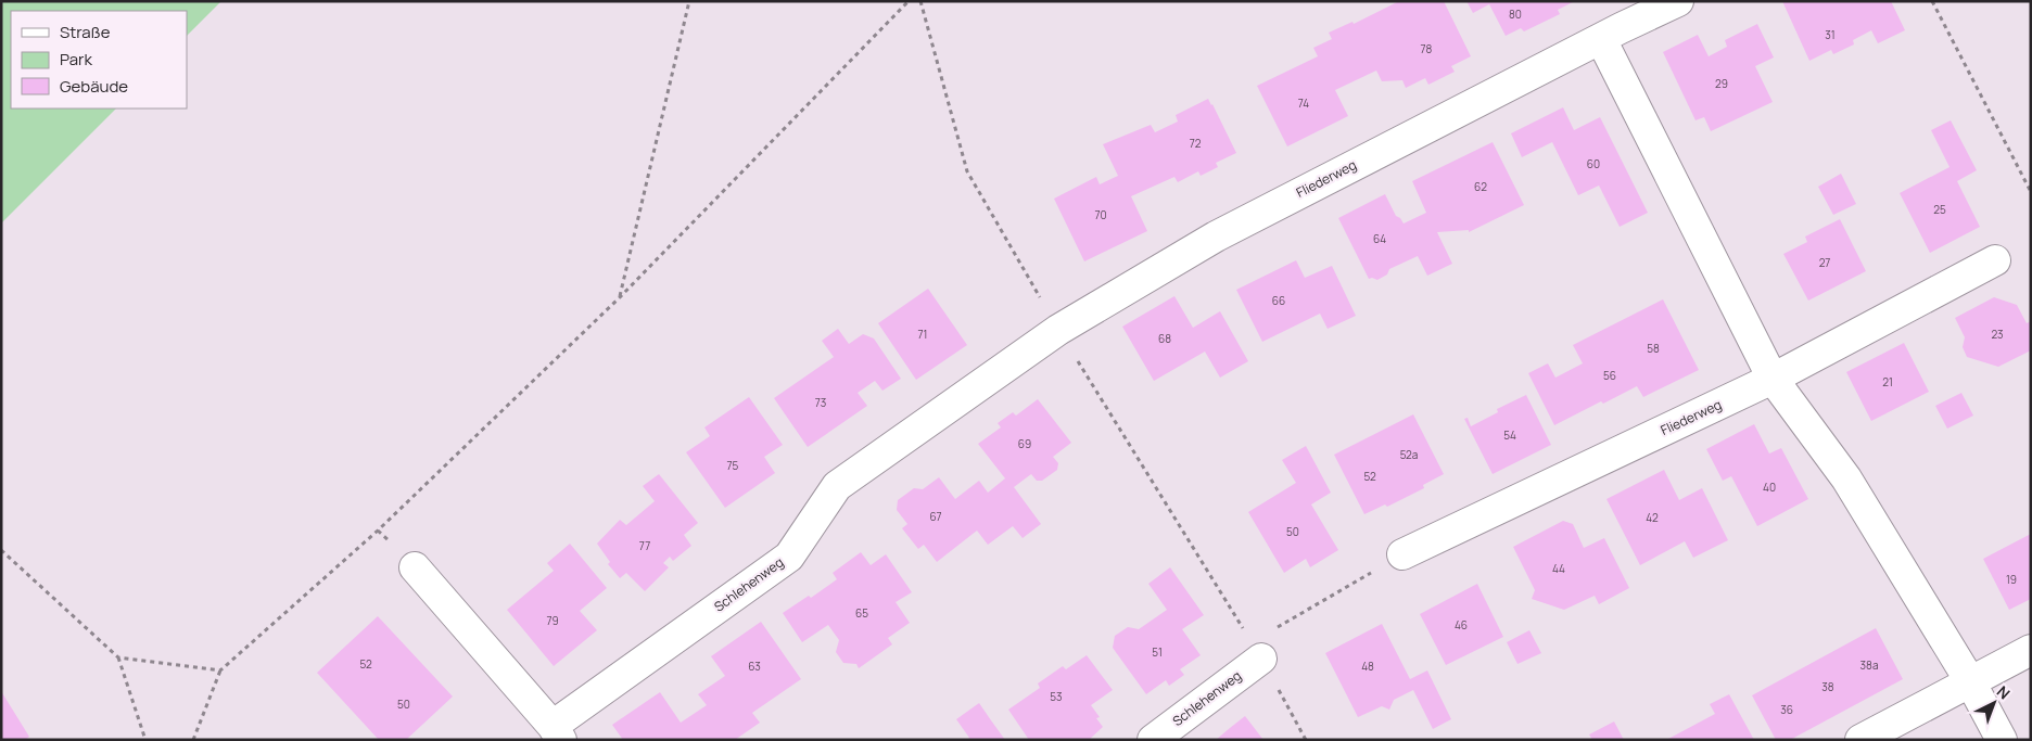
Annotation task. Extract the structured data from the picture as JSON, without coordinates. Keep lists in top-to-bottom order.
{
  "streets": {
    "street": ["Fliederweg", "Schlehenweg"]
  },
  "crossings": [
    ["Fliederweg", "Schlehenweg"]
  ],
  "house_numbers": [
    "80",
    "31",
    "78",
    "29",
    "74",
    "72",
    "60",
    "62",
    "25",
    "70",
    "64",
    "27",
    "66",
    "71",
    "23",
    "68",
    "58",
    "56",
    "21",
    "73",
    "54",
    "69",
    "52a",
    "75",
    "52",
    "40",
    "67",
    "42",
    "50",
    "77",
    "44",
    "19",
    "65",
    "79",
    "46",
    "51",
    "52",
    "38a",
    "63",
    "48",
    "38",
    "53",
    "50",
    "36"
  ],
  "legend": ["Straße", "Park", "Gebäude"],
  "north": "top right"
}
